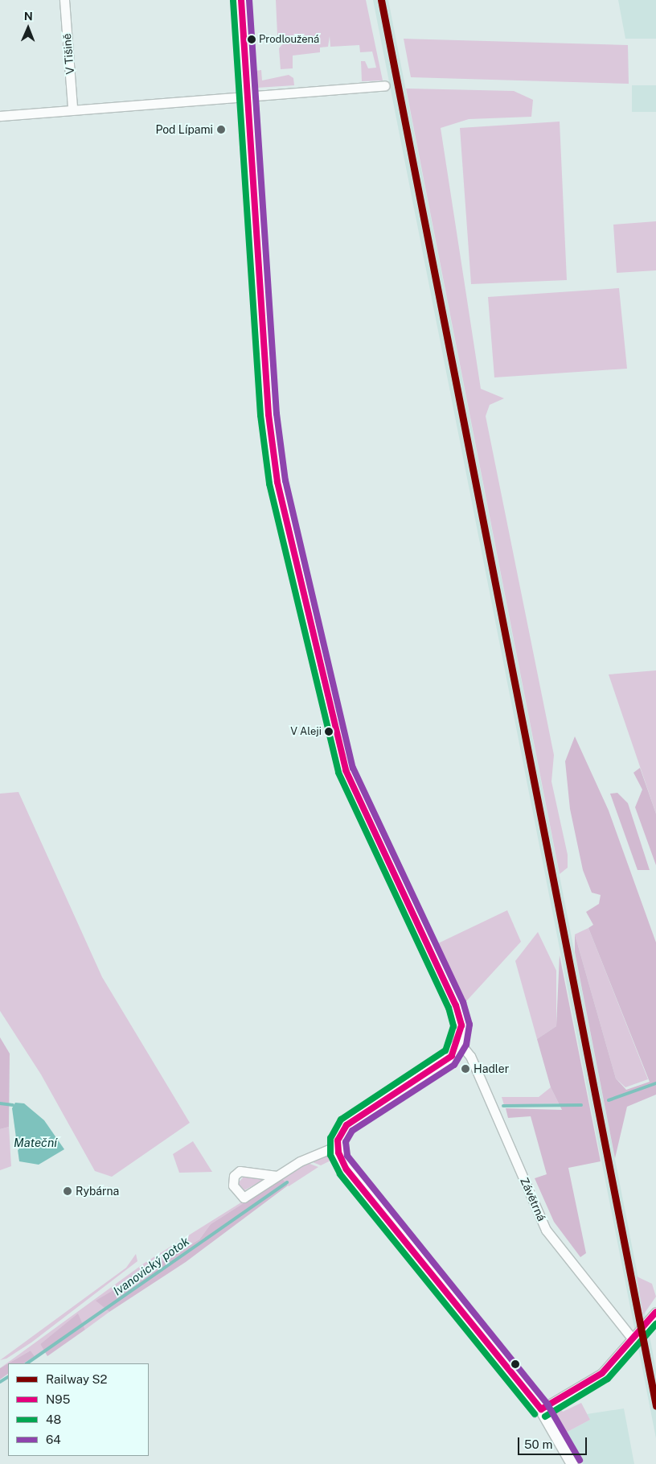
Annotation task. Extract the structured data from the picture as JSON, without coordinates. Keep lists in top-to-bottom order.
{
  "streets": {
    "street": ["V Tišině", "Závětrná"]
  },
  "water": ["Mateční", "Ivanovický potok"],
  "places": [
    "Prodloužená",
    "Pod Lípami",
    "V Aleji",
    "Hadler",
    "Rybárna"
  ],
  "lines": [
    "rail line S2",
    "transit line N95",
    "transit line 64",
    "transit line 48"
  ],
  "legend": [
    "Railway S2",
    "N95",
    "48",
    "64"
  ],
  "scale_bar": "50 m",
  "north": "top"
}
